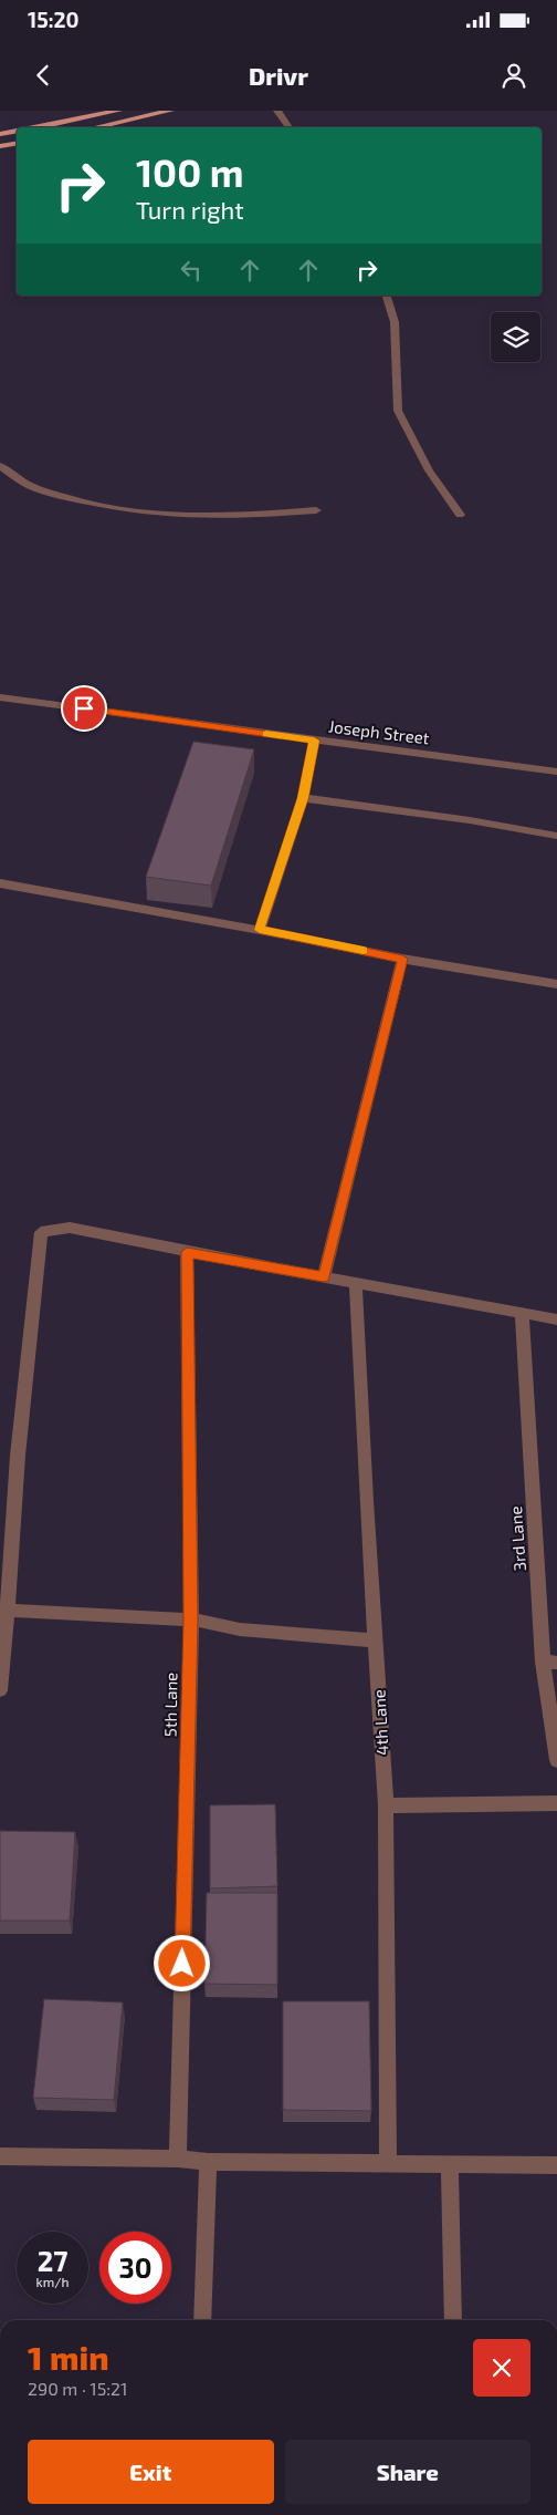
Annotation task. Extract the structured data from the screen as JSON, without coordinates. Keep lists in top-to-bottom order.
{
  "streets": {
    "street": [
      "Joseph Street",
      "3rd Lane",
      "5th Lane",
      "4th Lane"
    ]
  },
  "page": {
    "status": "15:20",
    "header": "Drivr",
    "turn": ["100 m", "Turn right"],
    "speed": "27 km/h",
    "limit": "30",
    "heading": ["1 min", "290 m · 15:21"],
    "buttons": ["Exit", "Share"]
  }
}
